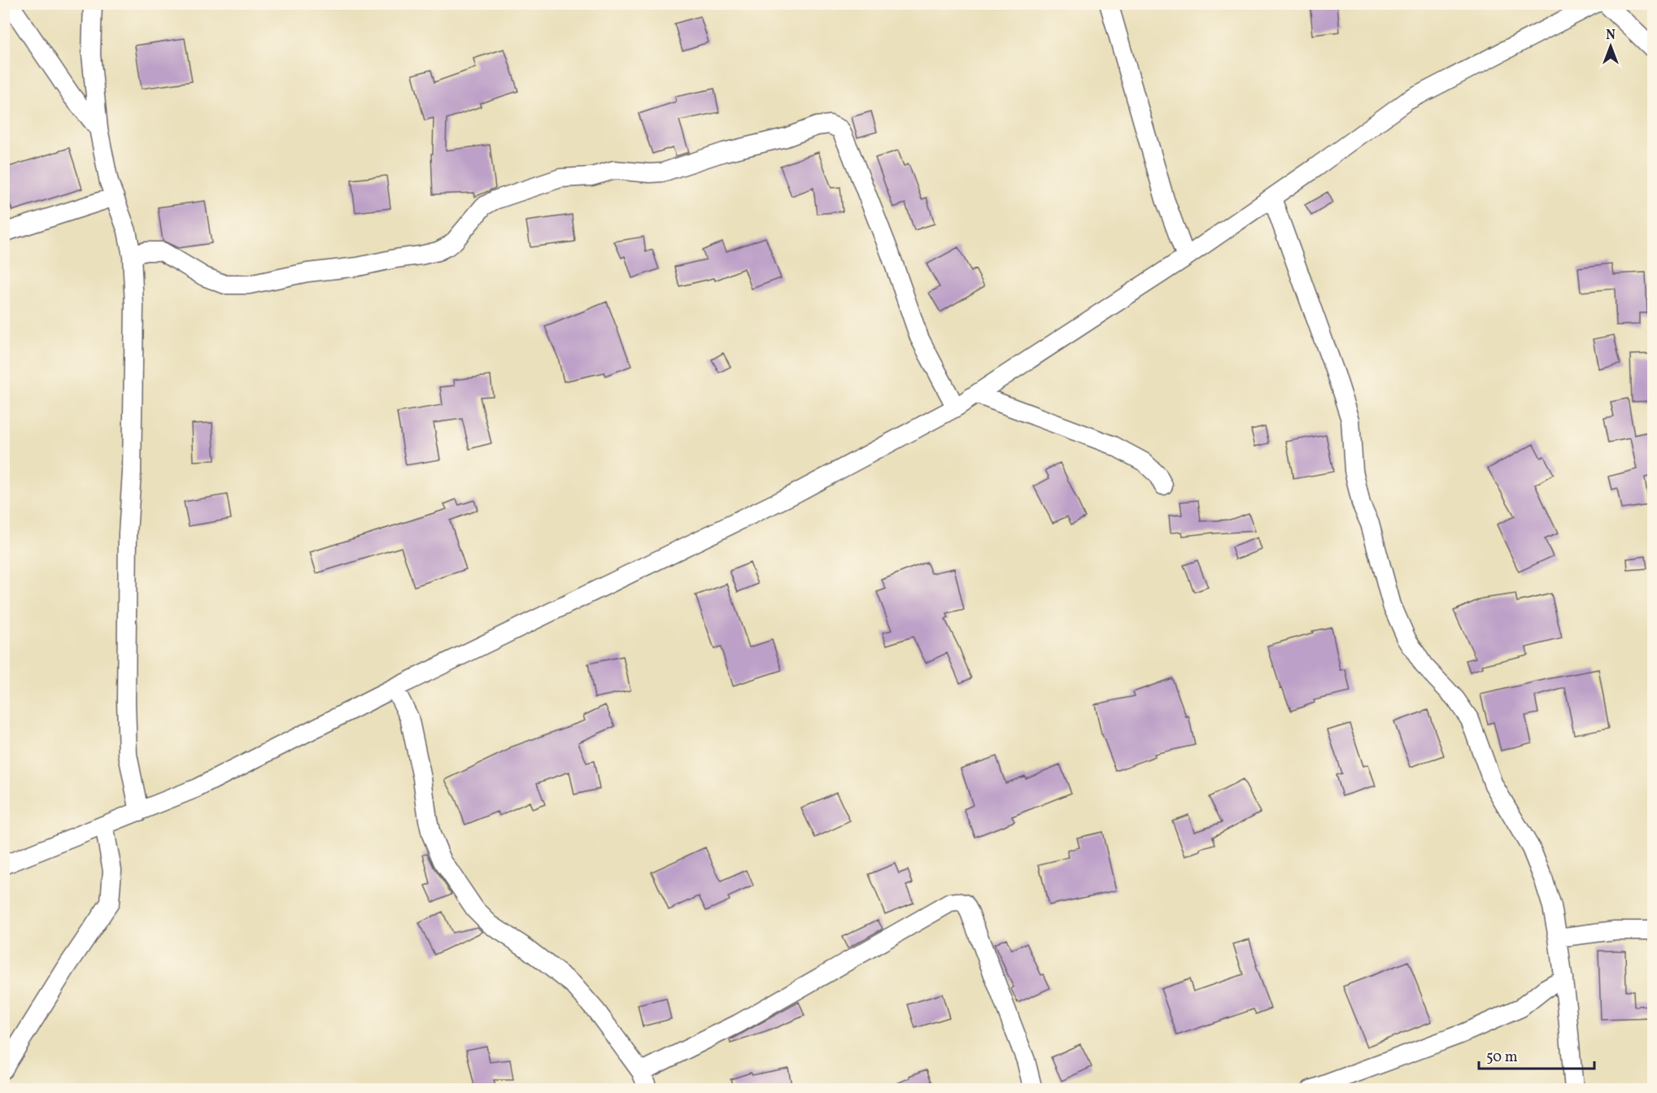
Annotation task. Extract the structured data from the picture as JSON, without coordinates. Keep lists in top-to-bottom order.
{
  "scale_bar": "50 m",
  "north": "top"
}
